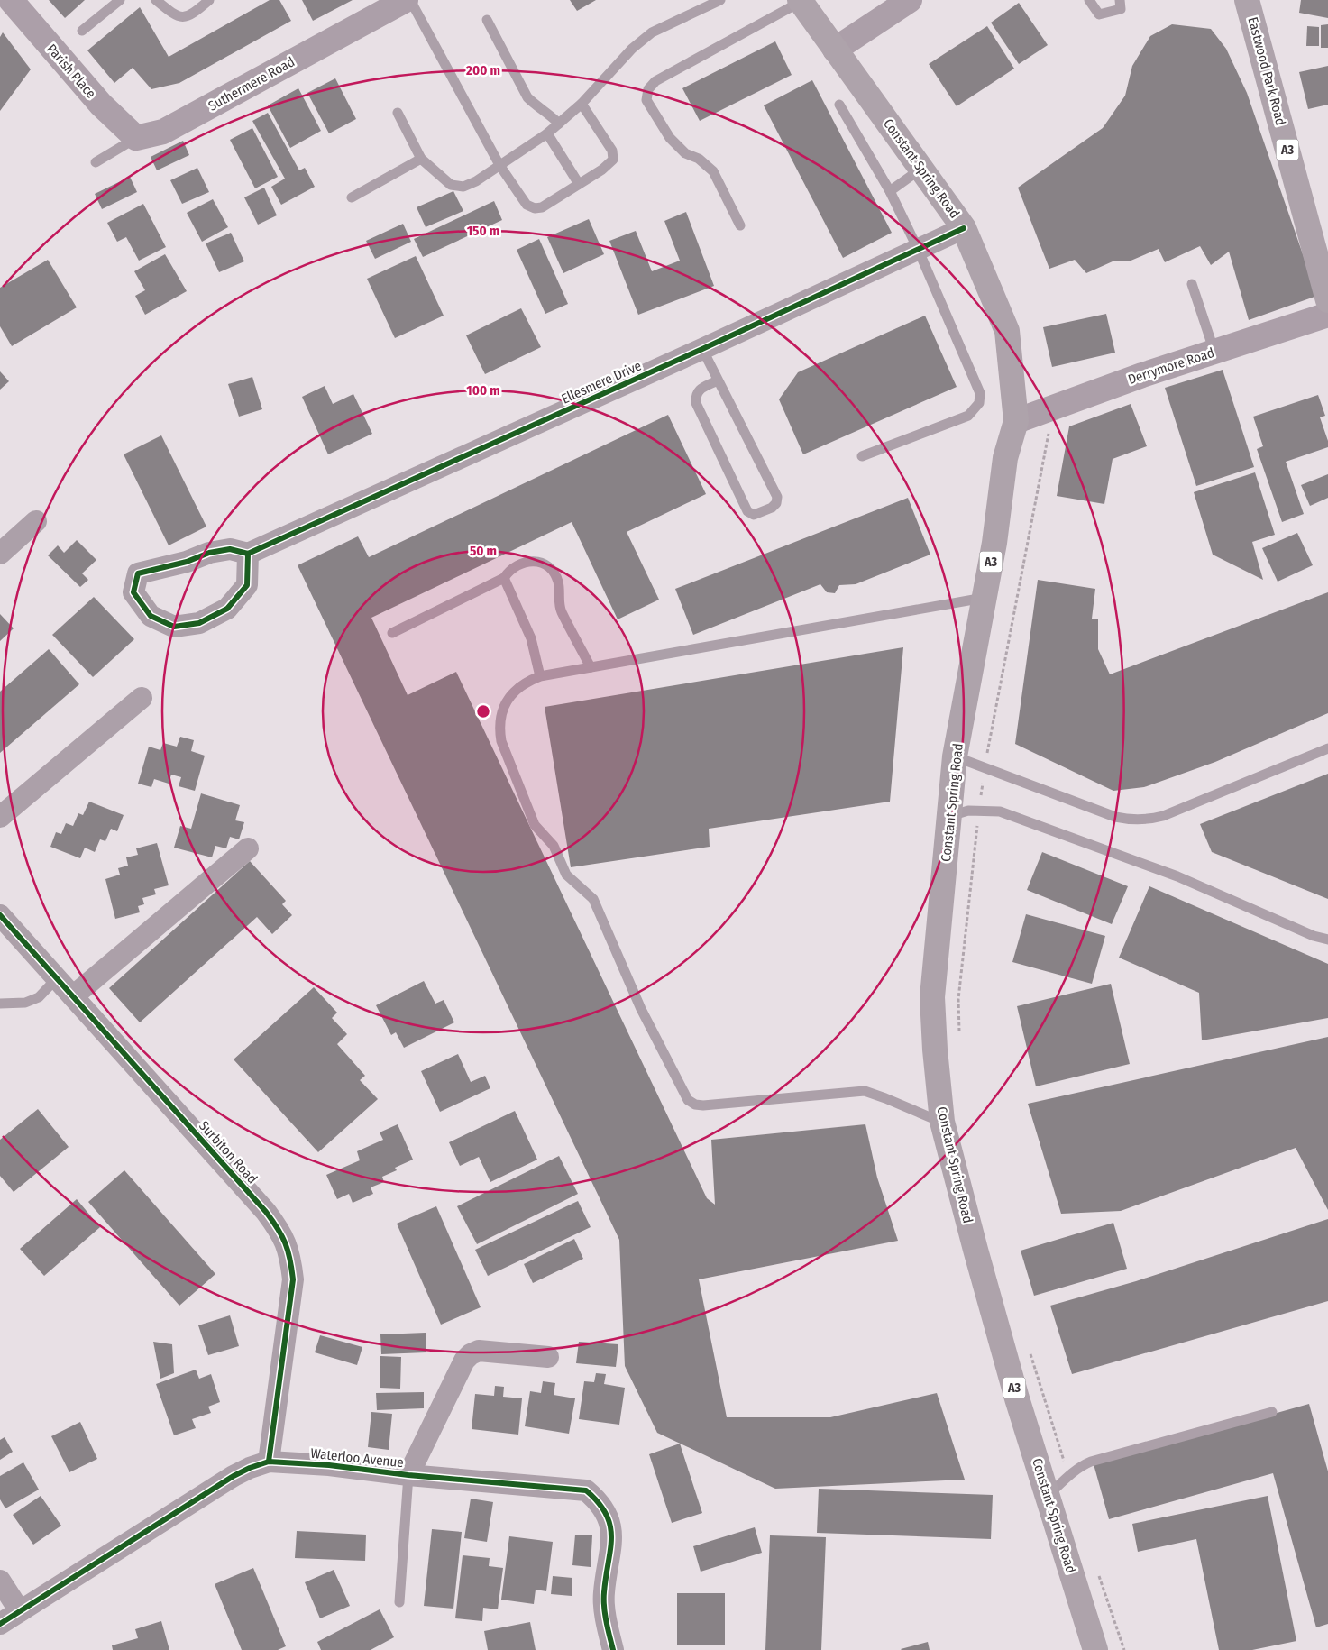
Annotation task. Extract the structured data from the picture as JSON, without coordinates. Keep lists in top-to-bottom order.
{
  "streets": {
    "main road": [
      "Parish Place",
      "Eastwood Park Road",
      "Suthermere Road",
      "A3",
      "Constant Spring Road",
      "Derrymore Road"
    ],
    "street": ["Ellesmere Drive", "Surbiton Road", "Waterloo Avenue"]
  },
  "crossings": [
    ["Parish Place", "Suthermere Road"],
    ["Constant Spring Road", "Derrymore Road"],
    ["Constant Spring Road", "Ellesmere Drive"],
    ["Surbiton Road", "Waterloo Avenue"]
  ],
  "rings": [
    "200 m",
    "150 m",
    "100 m",
    "50 m"
  ]
}
